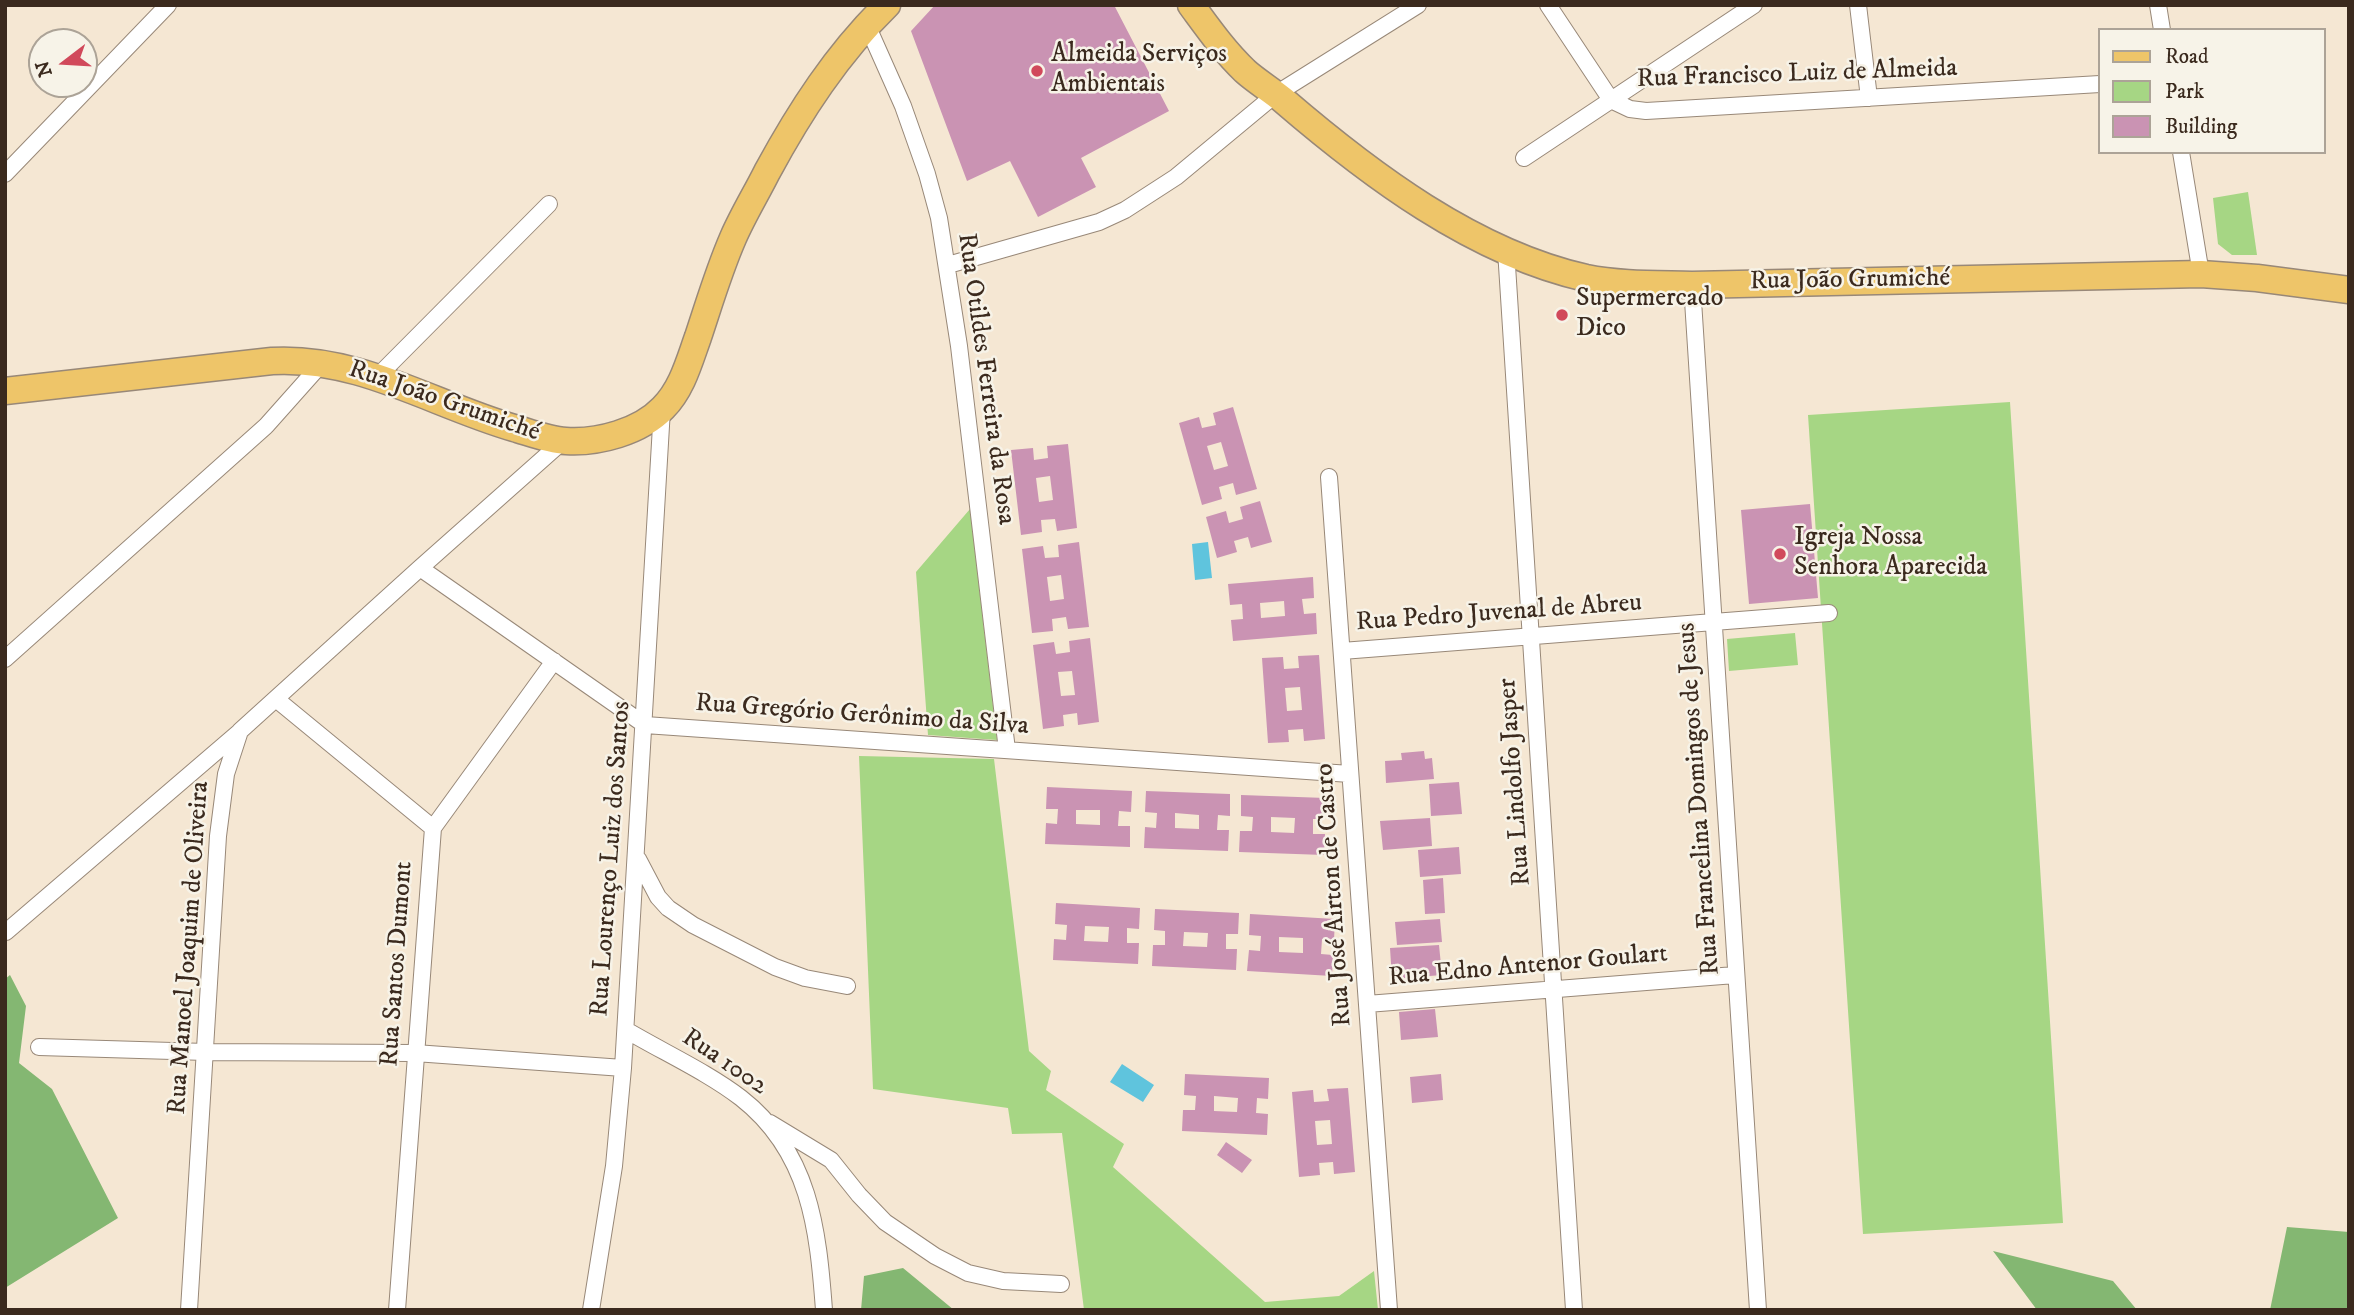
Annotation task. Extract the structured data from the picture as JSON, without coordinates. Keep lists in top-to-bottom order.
{
  "streets": {
    "main road": ["Rua João Grumiché"],
    "street": [
      "Rua Francisco Luiz de Almeida",
      "Rua Otildes Ferreira da Rosa",
      "Rua Pedro Juvenal de Abreu",
      "Rua Gregório Gerônimo da Silva",
      "Rua Lindolfo Jasper",
      "Rua Francelina Domingos de Jesus",
      "Rua Lourenço Luiz dos Santos",
      "Rua José Airton de Castro",
      "Rua Manoel Joaquim de Oliveira",
      "Rua Santos Dumont",
      "Rua Edno Antenor Goulart",
      "Rua 1002"
    ]
  },
  "crossings": [
    ["Rua João Grumiché", "Rua Otildes Ferreira da Rosa"],
    ["Rua João Grumiché", "Rua Lindolfo Jasper"],
    ["Rua João Grumiché", "Rua Francelina Domingos de Jesus"],
    ["Rua João Grumiché", "Rua Lourenço Luiz dos Santos"],
    ["Rua Otildes Ferreira da Rosa", "Rua Gregório Gerônimo da Silva"],
    ["Rua Pedro Juvenal de Abreu", "Rua Lindolfo Jasper"],
    ["Rua Pedro Juvenal de Abreu", "Rua Francelina Domingos de Jesus"],
    ["Rua Pedro Juvenal de Abreu", "Rua José Airton de Castro"],
    ["Rua Gregório Gerônimo da Silva", "Rua Lourenço Luiz dos Santos"],
    ["Rua Gregório Gerônimo da Silva", "Rua José Airton de Castro"],
    ["Rua Lindolfo Jasper", "Rua Edno Antenor Goulart"],
    ["Rua Francelina Domingos de Jesus", "Rua Edno Antenor Goulart"],
    ["Rua Lourenço Luiz dos Santos", "Rua 1002"],
    ["Rua José Airton de Castro", "Rua Edno Antenor Goulart"]
  ],
  "places": ["Almeida Serviços Ambientais", "Supermercado Dico", "Igreja Nossa Senhora Aparecida"],
  "legend": ["Road", "Park", "Building"],
  "north": "left"
}
